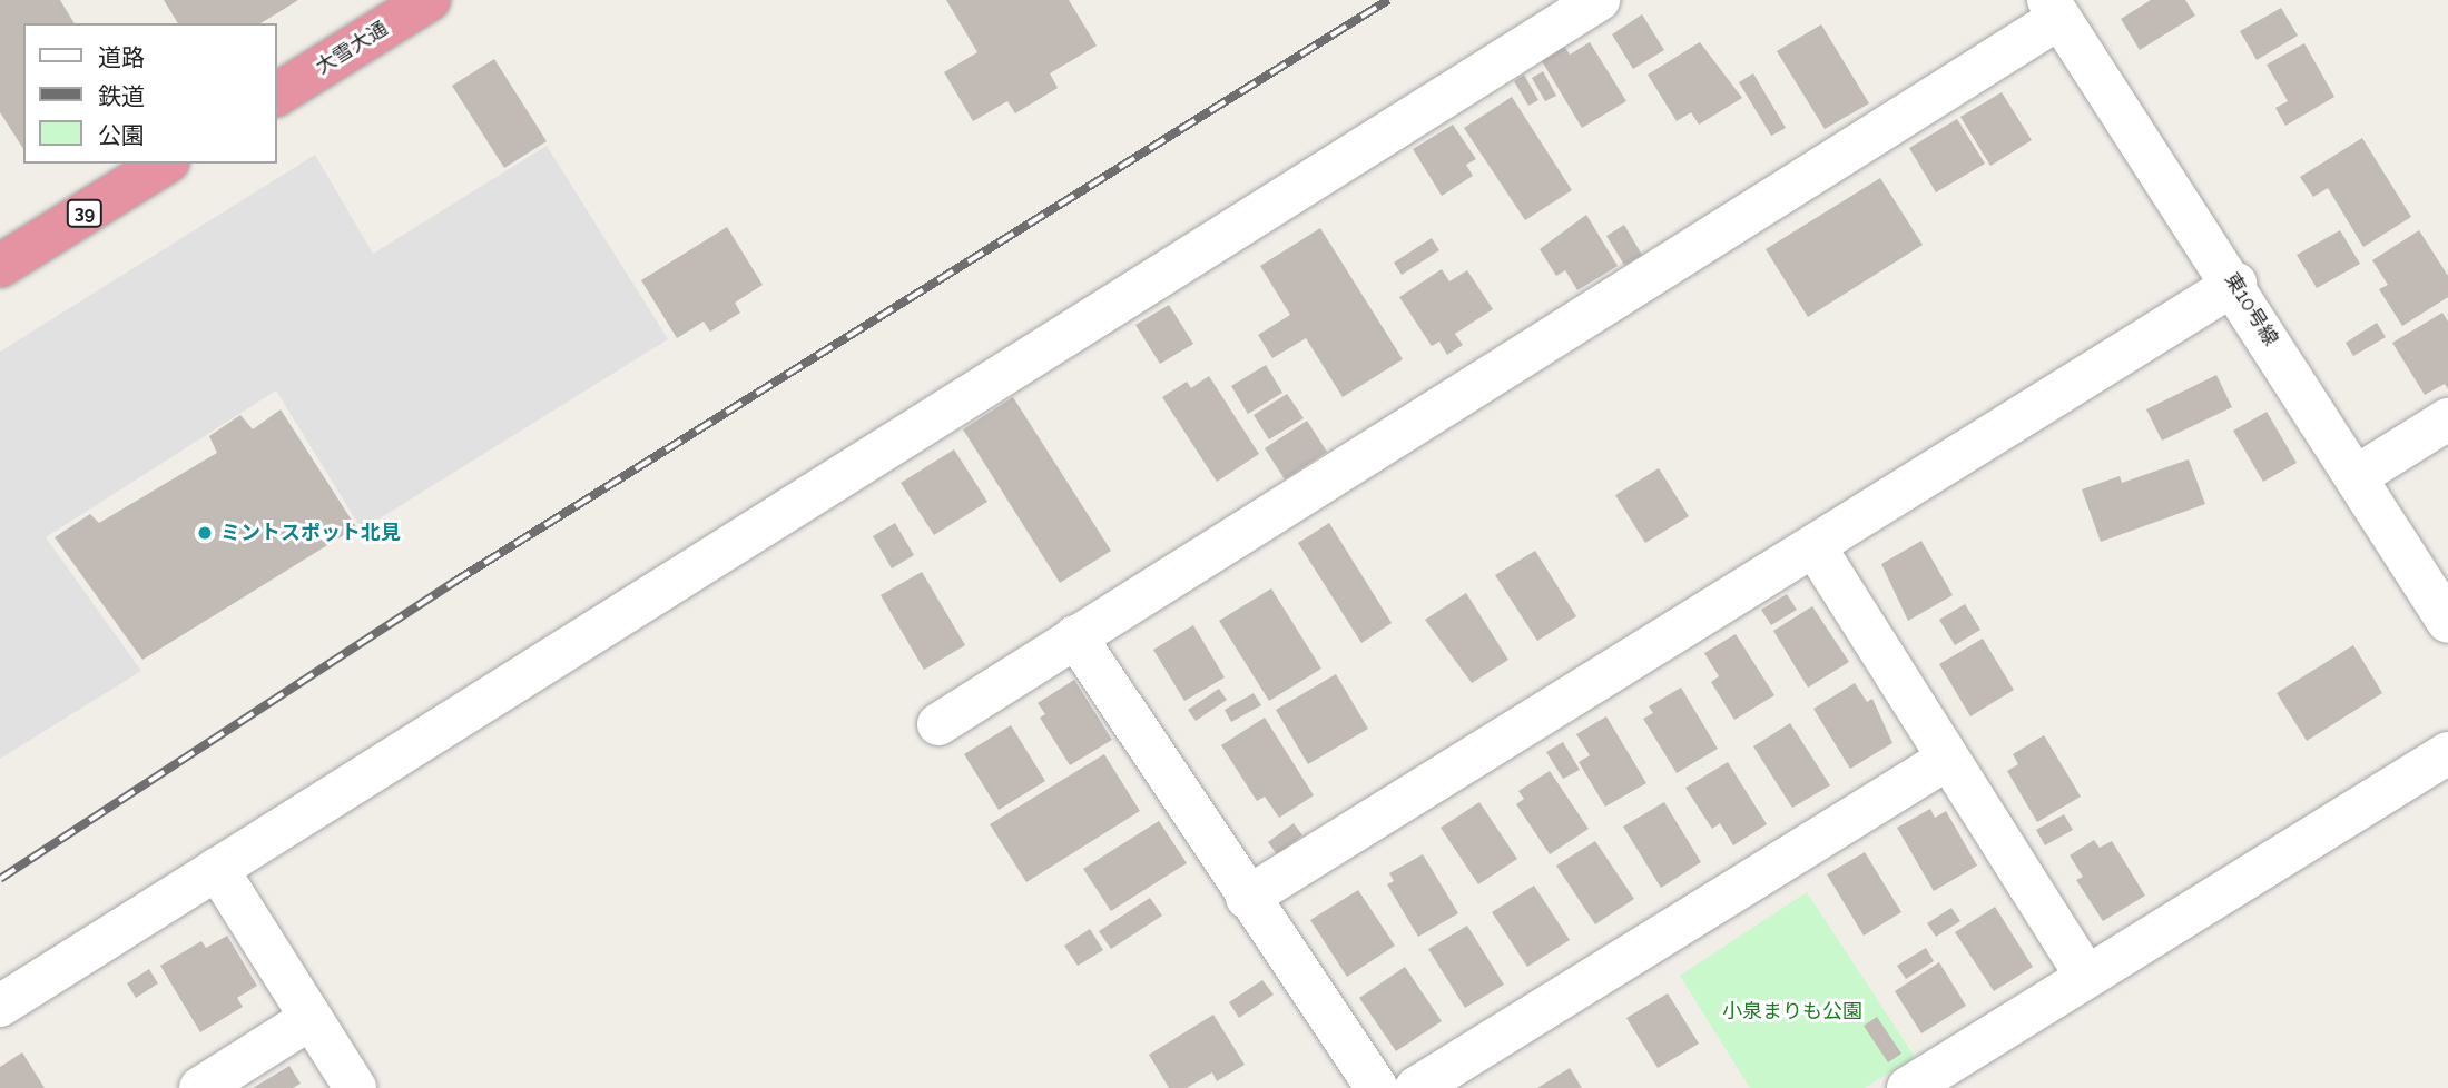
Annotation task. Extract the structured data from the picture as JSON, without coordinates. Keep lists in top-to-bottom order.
{
  "streets": {
    "highway": ["大雪大通", "39"],
    "street": ["東10号線"]
  },
  "parks": ["小泉まりも公園"],
  "places": ["ミントスポット北見"],
  "legend": ["道路", "鉄道", "公園"]
}
